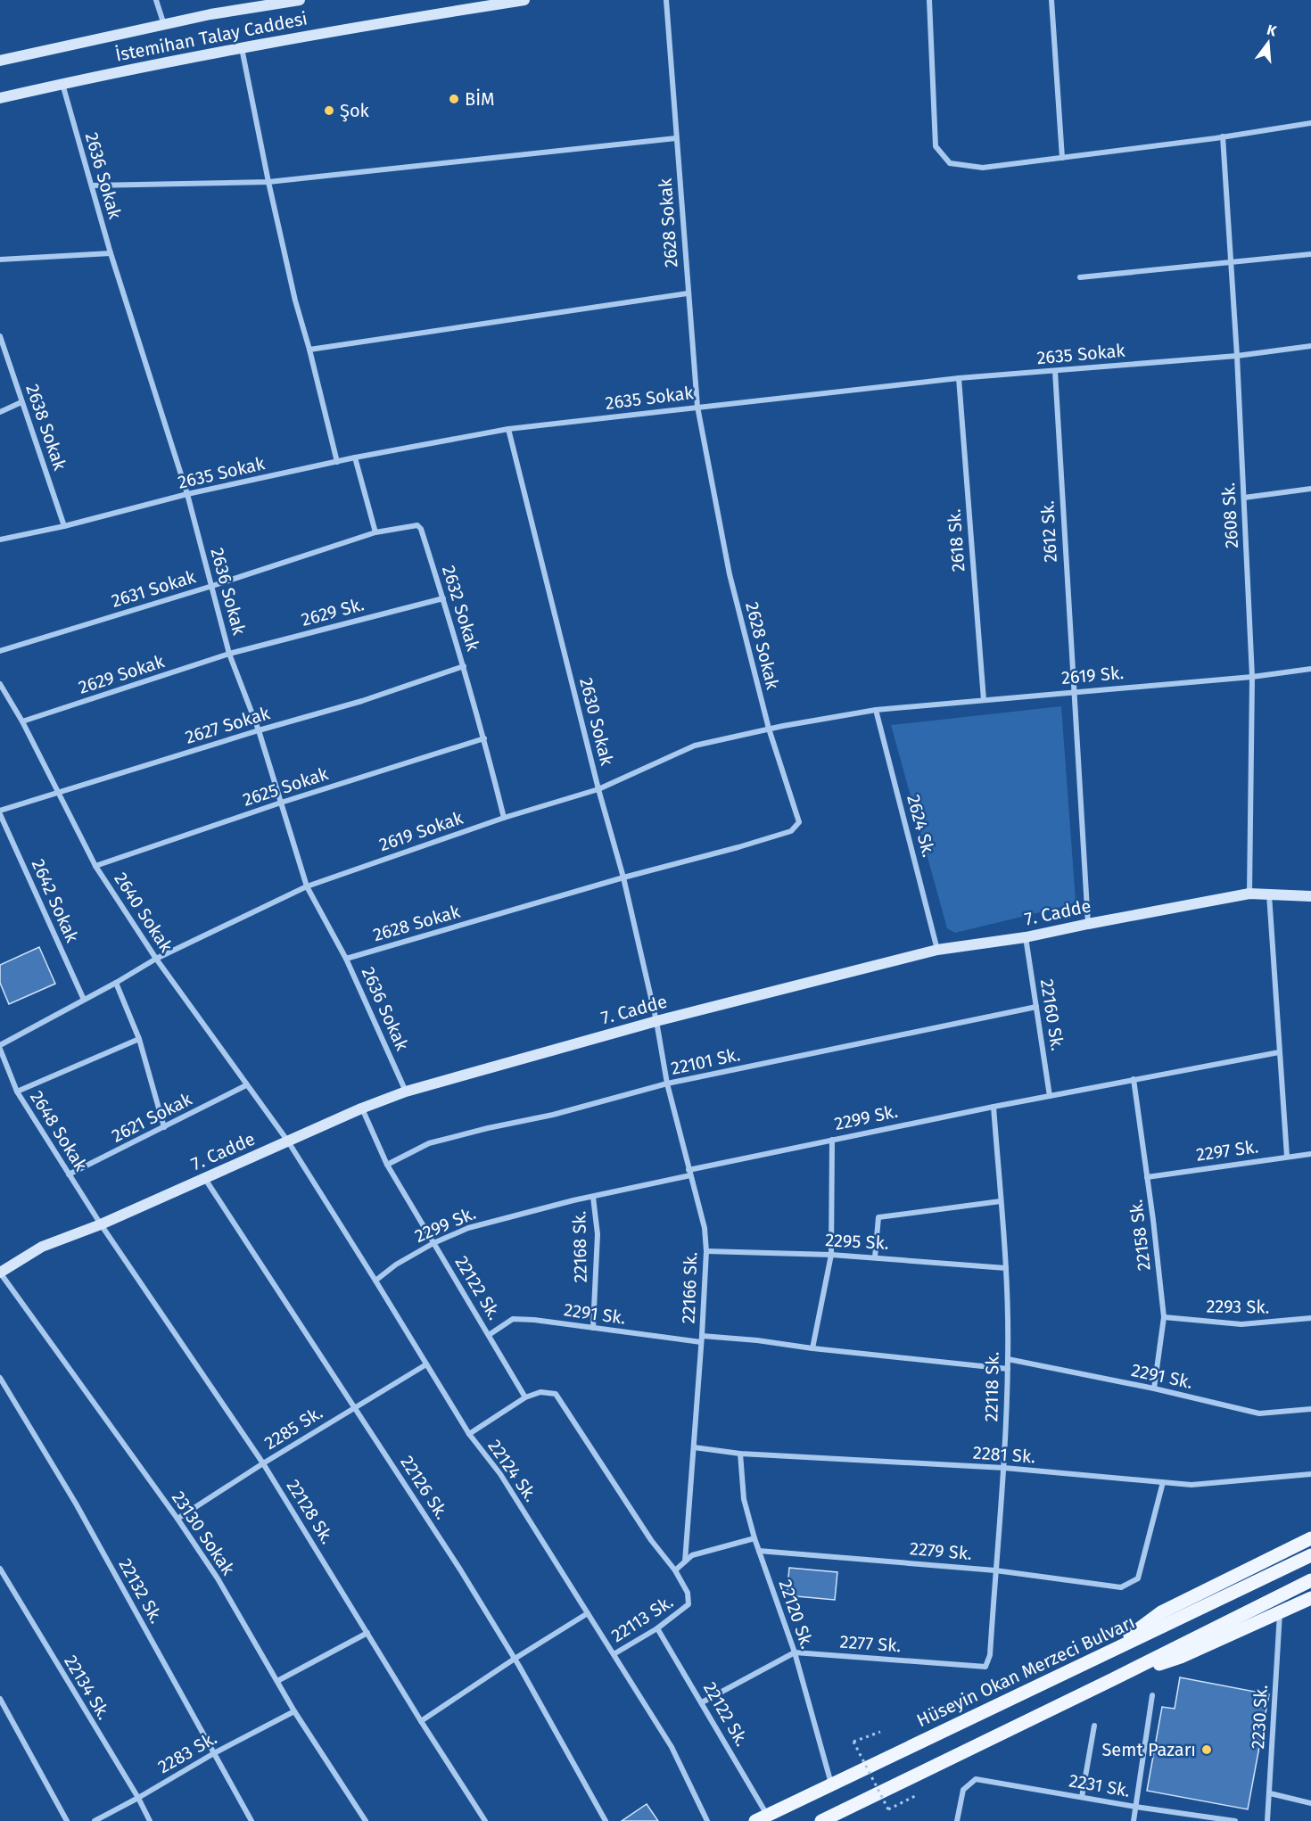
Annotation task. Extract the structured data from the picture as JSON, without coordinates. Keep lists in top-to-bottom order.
{
  "streets": {
    "main road": ["Hüseyin Okan Merzeci Bulvarı"],
    "street": [
      "İstemihan Talay Caddesi",
      "2636 Sokak",
      "2628 Sokak",
      "2635 Sokak",
      "2638 Sokak",
      "2608 Sk.",
      "2612 Sk.",
      "2618 Sk.",
      "2631 Sokak",
      "2632 Sokak",
      "2629 Sk.",
      "2629 Sokak",
      "2619 Sk.",
      "2630 Sokak",
      "2627 Sokak",
      "2625 Sokak",
      "2624 Sk.",
      "2619 Sokak",
      "2642 Sokak",
      "2640 Sokak",
      "7. Cadde",
      "22160 Sk.",
      "22101 Sk.",
      "2621 Sokak",
      "2299 Sk.",
      "2648 Sokak",
      "2297 Sk.",
      "22158 Sk.",
      "2295 Sk.",
      "22168 Sk.",
      "22122 Sk.",
      "22166 Sk.",
      "2293 Sk.",
      "2291 Sk.",
      "22118 Sk.",
      "2285 Sk.",
      "2281 Sk.",
      "22124 Sk.",
      "22126 Sk.",
      "22128 Sk.",
      "23130 Sokak",
      "2279 Sk.",
      "22132 Sk.",
      "22120 Sk.",
      "22113 Sk.",
      "2277 Sk.",
      "22134 Sk.",
      "2230 Sk.",
      "2283 Sk.",
      "2231 Sk."
    ]
  },
  "crossings": [
    ["İstemihan Talay Caddesi", "2636 Sokak"],
    ["2636 Sokak", "2628 Sokak"],
    ["2636 Sokak", "2635 Sokak"],
    ["2636 Sokak", "2631 Sokak"],
    ["2636 Sokak", "2629 Sk."],
    ["2636 Sokak", "2629 Sokak"],
    ["2636 Sokak", "2627 Sokak"],
    ["2636 Sokak", "2625 Sokak"],
    ["2636 Sokak", "2619 Sokak"],
    ["2636 Sokak", "7. Cadde"],
    ["2628 Sokak", "2635 Sokak"],
    ["2628 Sokak", "2630 Sokak"],
    ["2628 Sokak", "2619 Sokak"],
    ["2635 Sokak", "2638 Sokak"],
    ["2635 Sokak", "2608 Sk."],
    ["2635 Sokak", "2612 Sk."],
    ["2635 Sokak", "2618 Sk."],
    ["2635 Sokak", "2630 Sokak"],
    ["2608 Sk.", "2619 Sk."],
    ["2608 Sk.", "7. Cadde"],
    ["2612 Sk.", "2619 Sk."],
    ["2612 Sk.", "7. Cadde"],
    ["2618 Sk.", "2619 Sk."],
    ["2631 Sokak", "2632 Sokak"],
    ["2632 Sokak", "2629 Sk."],
    ["2632 Sokak", "2627 Sokak"],
    ["2632 Sokak", "2625 Sokak"],
    ["2632 Sokak", "2619 Sokak"],
    ["2629 Sk.", "2629 Sokak"],
    ["2629 Sokak", "2640 Sokak"],
    ["2619 Sk.", "2624 Sk."],
    ["2619 Sk.", "2619 Sokak"],
    ["2630 Sokak", "2619 Sokak"],
    ["2630 Sokak", "7. Cadde"],
    ["2630 Sokak", "22166 Sk."],
    ["2627 Sokak", "2642 Sokak"],
    ["2627 Sokak", "2640 Sokak"],
    ["2625 Sokak", "2640 Sokak"],
    ["2624 Sk.", "2619 Sokak"],
    ["2624 Sk.", "7. Cadde"],
    ["2619 Sokak", "2642 Sokak"],
    ["2619 Sokak", "2640 Sokak"],
    ["2619 Sokak", "2648 Sokak"],
    ["2640 Sokak", "7. Cadde"],
    ["2640 Sokak", "2621 Sokak"],
    ["2640 Sokak", "22124 Sk."],
    ["7. Cadde", "22160 Sk."],
    ["7. Cadde", "2648 Sokak"],
    ["7. Cadde", "22122 Sk."],
    ["7. Cadde", "22166 Sk."],
    ["7. Cadde", "22124 Sk."],
    ["7. Cadde", "22126 Sk."],
    ["7. Cadde", "22128 Sk."],
    ["7. Cadde", "23130 Sokak"],
    ["22160 Sk.", "22101 Sk."],
    ["22160 Sk.", "2299 Sk."],
    ["22101 Sk.", "22122 Sk."],
    ["22101 Sk.", "22166 Sk."],
    ["2621 Sokak", "2648 Sokak"],
    ["2299 Sk.", "22158 Sk."],
    ["2299 Sk.", "22168 Sk."],
    ["2299 Sk.", "22122 Sk."],
    ["2299 Sk.", "22166 Sk."],
    ["2299 Sk.", "22118 Sk."],
    ["2299 Sk.", "22124 Sk."],
    ["2648 Sokak", "22128 Sk."],
    ["2297 Sk.", "22158 Sk."],
    ["22158 Sk.", "2293 Sk."],
    ["22158 Sk.", "2291 Sk."],
    ["2295 Sk.", "22166 Sk."],
    ["2295 Sk.", "22118 Sk."],
    ["22168 Sk.", "2291 Sk."],
    ["22122 Sk.", "2291 Sk."],
    ["22122 Sk.", "22113 Sk."],
    ["22122 Sk.", "Hüseyin Okan Merzeci Bulvarı"],
    ["22166 Sk.", "2291 Sk."],
    ["22166 Sk.", "2281 Sk."],
    ["22166 Sk.", "22113 Sk."],
    ["2291 Sk.", "22118 Sk."],
    ["22118 Sk.", "2281 Sk."],
    ["22118 Sk.", "2279 Sk."],
    ["22118 Sk.", "2277 Sk."],
    ["2285 Sk.", "22124 Sk."],
    ["2285 Sk.", "22126 Sk."],
    ["2285 Sk.", "22128 Sk."],
    ["2285 Sk.", "23130 Sokak"],
    ["2281 Sk.", "2279 Sk."],
    ["2281 Sk.", "22120 Sk."],
    ["22124 Sk.", "22113 Sk."],
    ["22126 Sk.", "22113 Sk."],
    ["22128 Sk.", "22113 Sk."],
    ["23130 Sokak", "2283 Sk."],
    ["2279 Sk.", "22120 Sk."],
    ["22132 Sk.", "2283 Sk."],
    ["22120 Sk.", "22113 Sk."],
    ["22120 Sk.", "2277 Sk."],
    ["22120 Sk.", "Hüseyin Okan Merzeci Bulvarı"],
    ["22134 Sk.", "2283 Sk."]
  ],
  "places": ["BİM", "Şok", "Semt Pazarı"],
  "north": "top"
}
